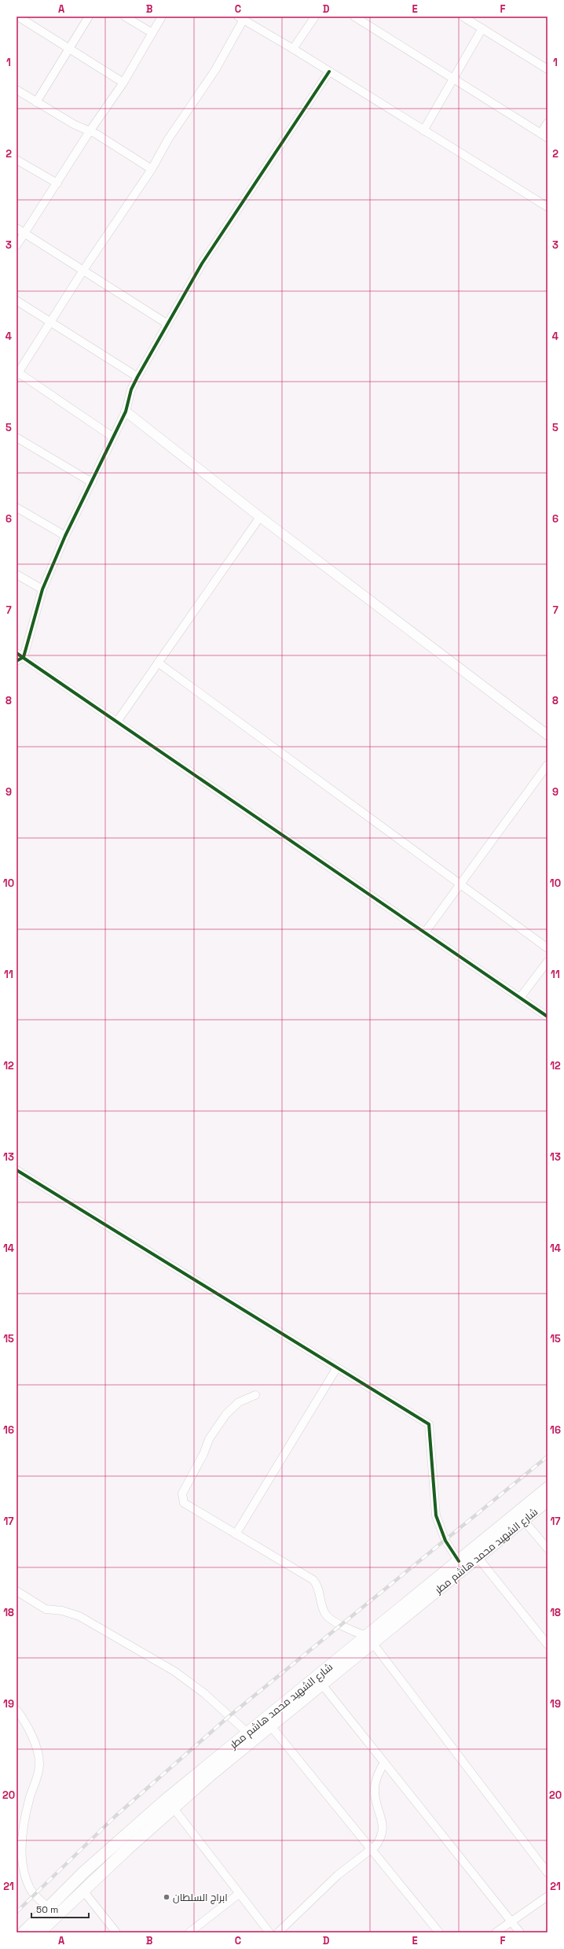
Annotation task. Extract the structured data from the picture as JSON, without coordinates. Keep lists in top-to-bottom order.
{
  "streets": {
    "main road": ["شارع الشهيد محمد هاشم مطر"]
  },
  "places": ["ابراج السلطان"],
  "scale_bar": "50 m",
  "grid": {
    "columns": [
      "A",
      "B",
      "C",
      "D",
      "E",
      "F"
    ],
    "rows": [
      "1",
      "2",
      "3",
      "4",
      "5",
      "6",
      "7",
      "8",
      "9",
      "10",
      "11",
      "12",
      "13",
      "14",
      "15",
      "16",
      "17",
      "18",
      "19",
      "20",
      "21"
    ]
  }
}
